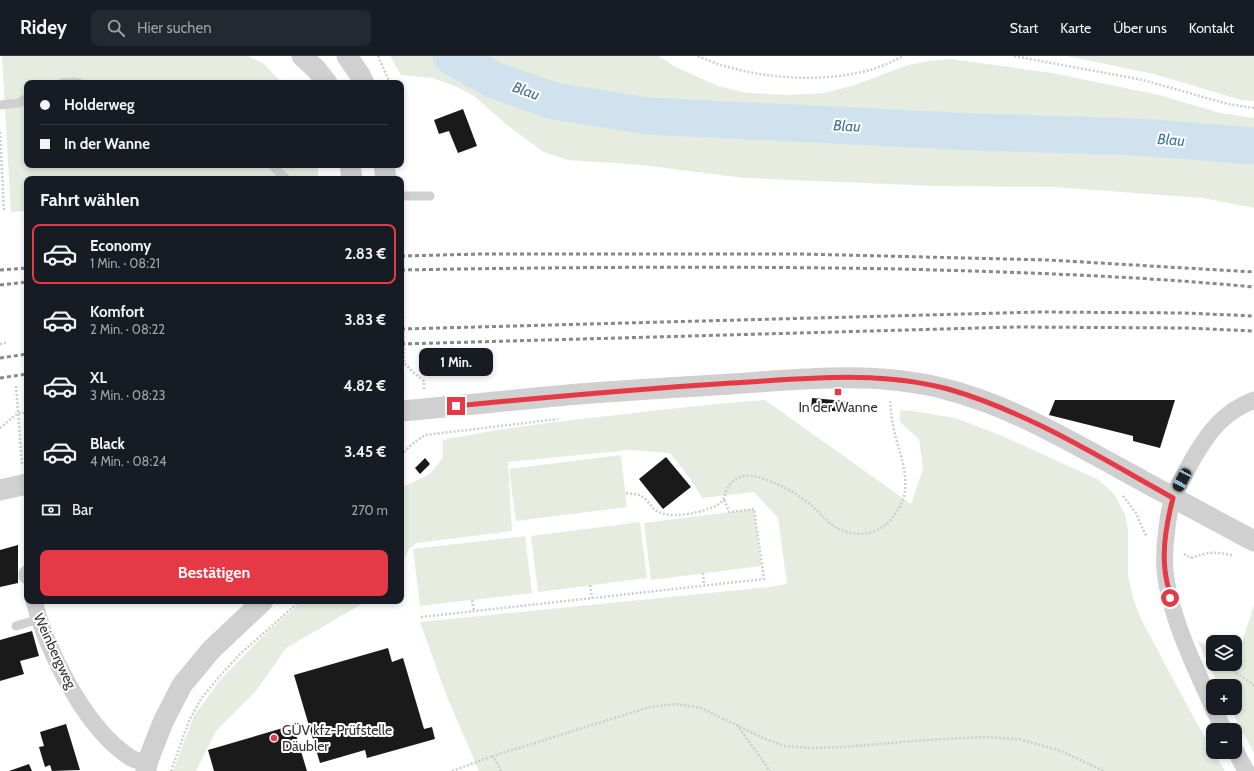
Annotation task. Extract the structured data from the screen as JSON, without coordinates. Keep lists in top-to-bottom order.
{
  "streets": {
    "street": ["Weinbergweg"]
  },
  "water": ["Blau"],
  "places": {
    "transit": ["In der Wanne"],
    "other": ["GÜV kfz-Prüfstelle Däubler"]
  },
  "page": {
    "header": "Ridey",
    "search": "Hier suchen",
    "nav": [
      "Start",
      "Karte",
      "Über uns",
      "Kontakt"
    ],
    "banner": ["Holderweg", "In der Wanne"],
    "heading": "Fahrt wählen",
    "list": [
      {
        "name": "Economy",
        "note": "1 Min. · 08:21",
        "value": "2.83 €"
      },
      {
        "name": "Komfort",
        "note": "2 Min. · 08:22",
        "value": "3.83 €"
      },
      {
        "name": "XL",
        "note": "3 Min. · 08:23",
        "value": "4.82 €"
      },
      {
        "name": "Black",
        "note": "4 Min. · 08:24",
        "value": "3.45 €"
      }
    ],
    "bubble": "1 Min.",
    "pay": ["Bar", "270 m"],
    "buttons": "Bestätigen",
    "map_buttons": ["+", "−"]
  }
}
